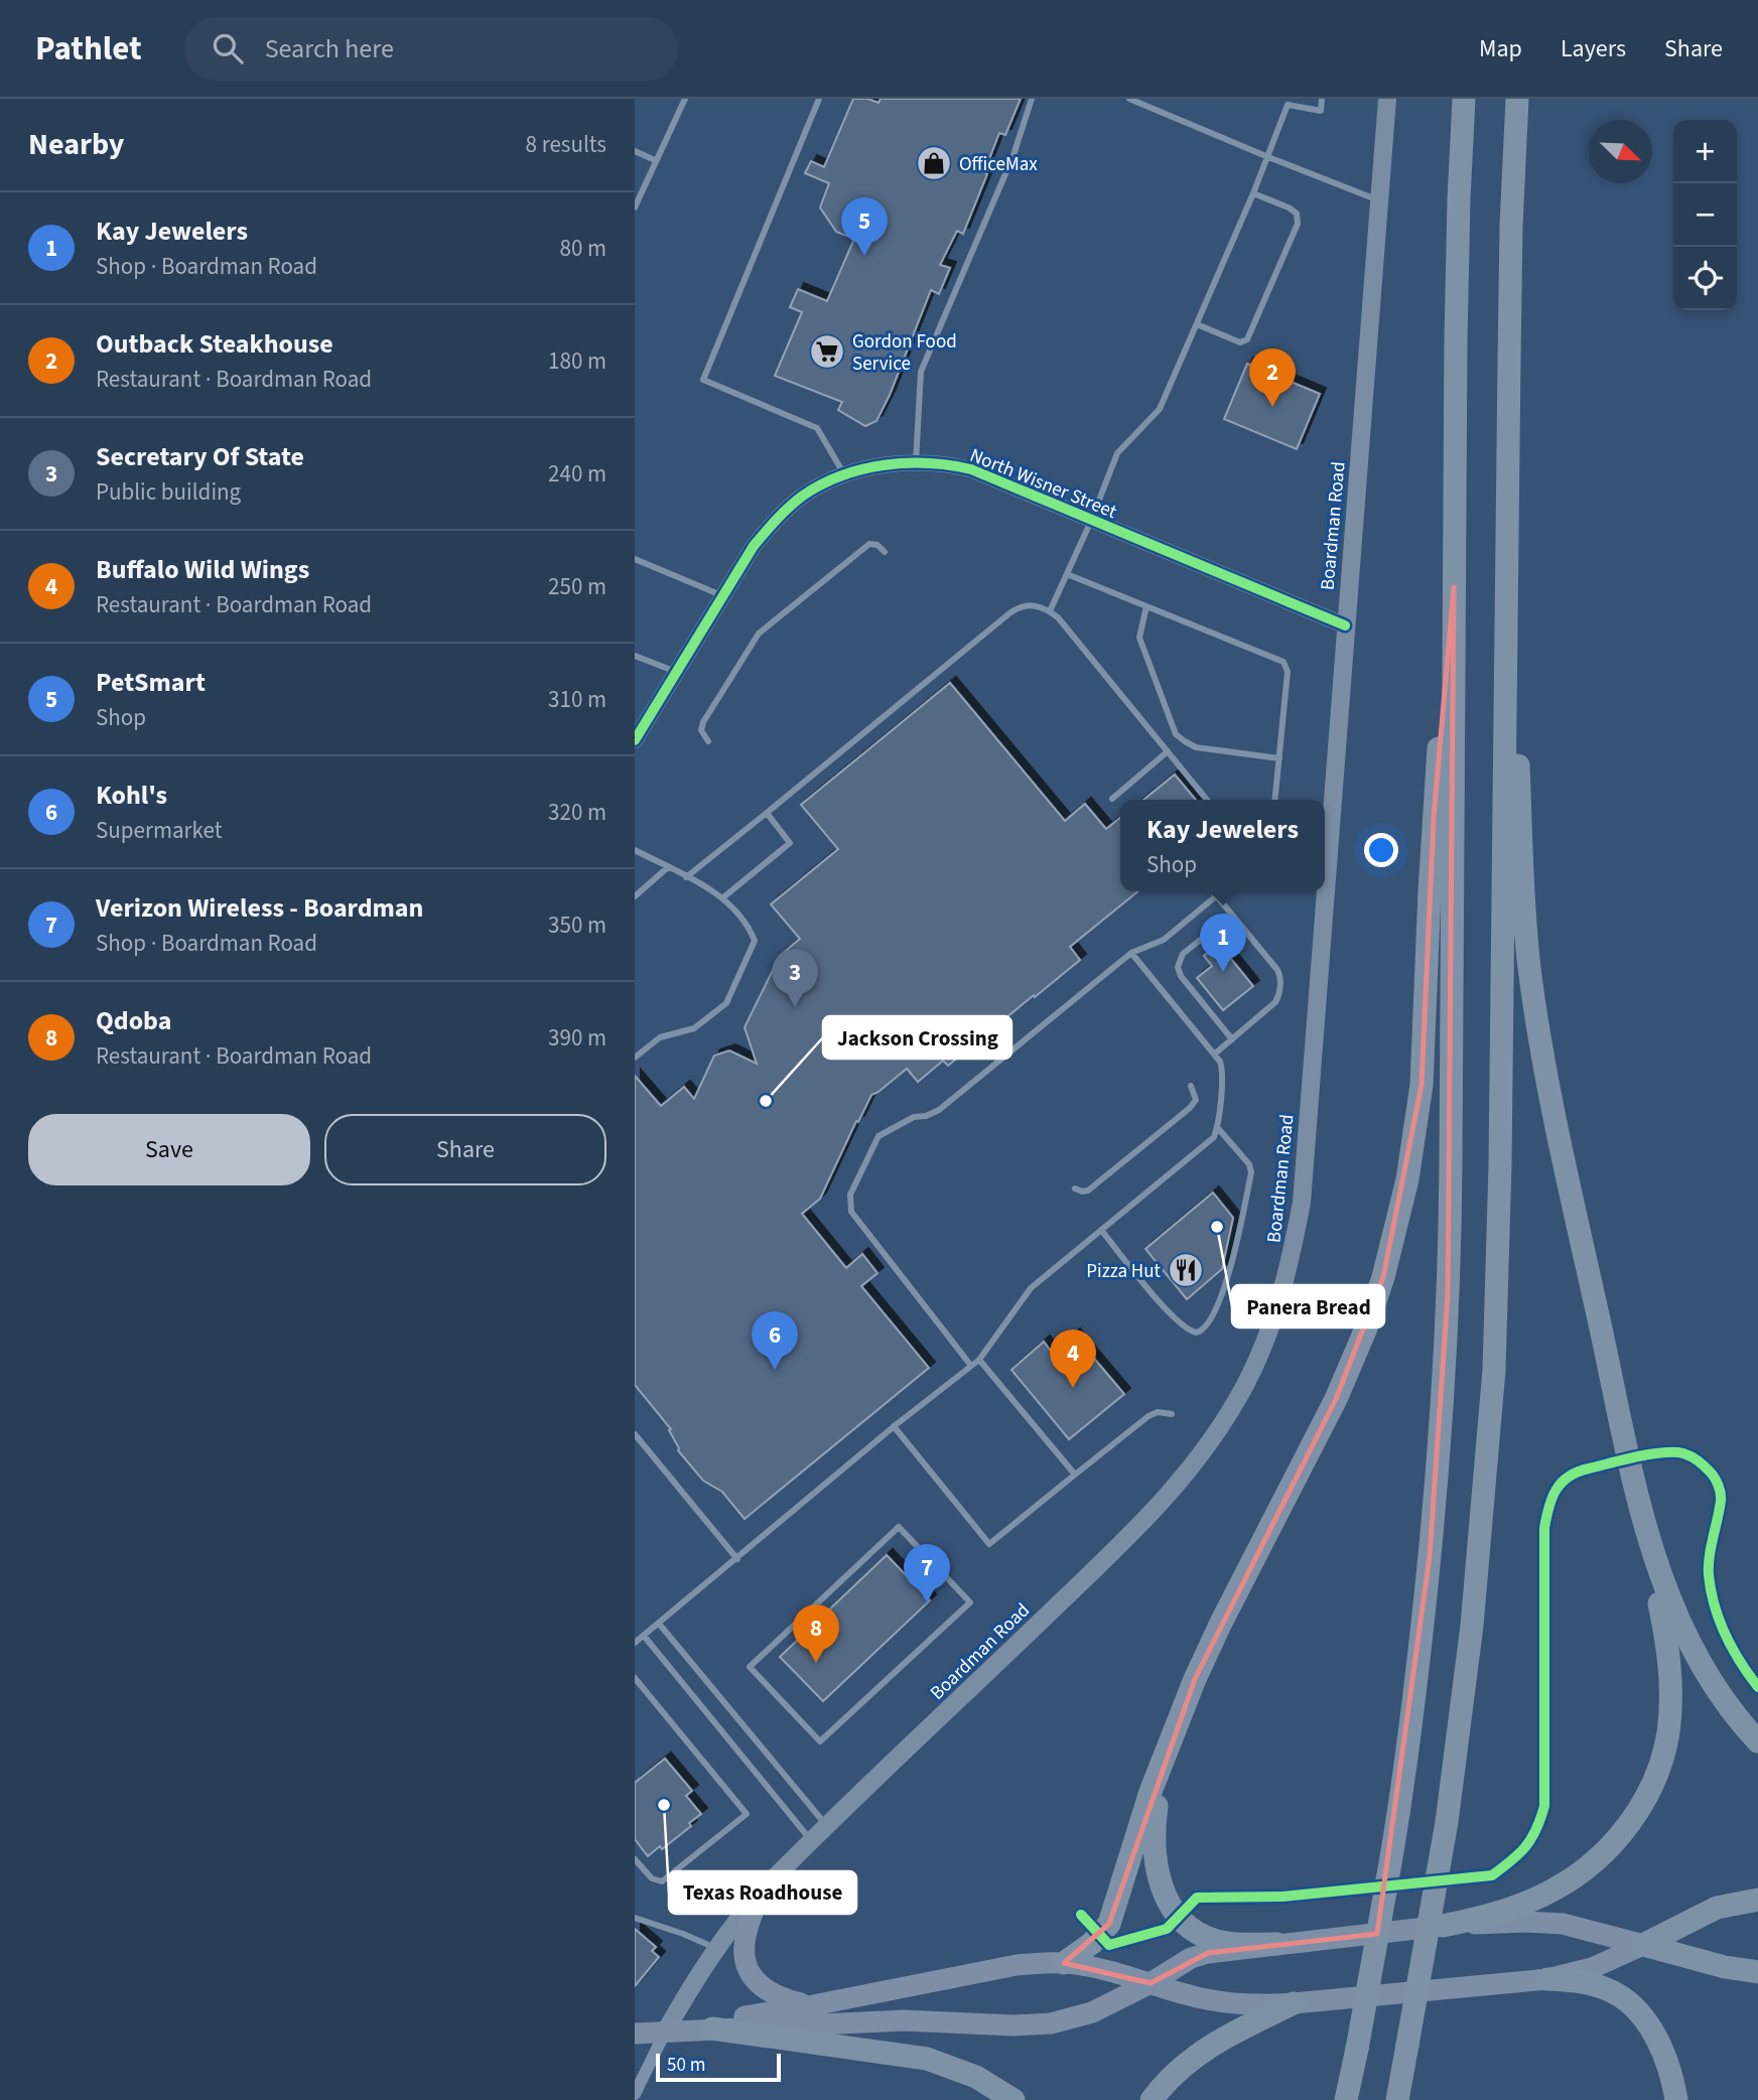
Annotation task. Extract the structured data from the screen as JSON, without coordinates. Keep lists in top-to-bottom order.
{
  "streets": {
    "main road": ["Boardman Road"],
    "street": ["North Wisner Street"]
  },
  "crossings": [
    ["North Wisner Street", "Boardman Road"]
  ],
  "places": {
    "shop": ["OfficeMax"],
    "supermarket": ["Gordon Food Service"],
    "other": ["Jackson Crossing", "Panera Bread", "Texas Roadhouse"],
    "restaurant": ["Pizza Hut"]
  },
  "scale_bar": "50 m",
  "north": "bottom right",
  "page": {
    "header": "Pathlet",
    "search": "Search here",
    "nav": ["Map", "Layers", "Share"],
    "heading": ["Nearby", "8 results"],
    "map_buttons": ["+", "−"],
    "list": [
      {
        "mark": "1",
        "name": "Kay Jewelers",
        "note": "Shop · Boardman Road",
        "value": "80 m"
      },
      {
        "mark": "2",
        "name": "Outback Steakhouse",
        "note": "Restaurant · Boardman Road",
        "value": "180 m"
      },
      {
        "mark": "3",
        "name": "Secretary Of State",
        "note": "Public building",
        "value": "240 m"
      },
      {
        "mark": "4",
        "name": "Buffalo Wild Wings",
        "note": "Restaurant · Boardman Road",
        "value": "250 m"
      },
      {
        "mark": "5",
        "name": "PetSmart",
        "note": "Shop",
        "value": "310 m"
      },
      {
        "mark": "6",
        "name": "Kohl's",
        "note": "Supermarket",
        "value": "320 m"
      },
      {
        "mark": "7",
        "name": "Verizon Wireless - Boardman",
        "note": "Shop · Boardman Road",
        "value": "350 m"
      },
      {
        "mark": "8",
        "name": "Qdoba",
        "note": "Restaurant · Boardman Road",
        "value": "390 m"
      }
    ],
    "pins": [
      "5",
      "2",
      "1",
      "3",
      "6",
      "4",
      "7",
      "8"
    ],
    "popup": ["Kay Jewelers", "Shop"],
    "buttons": ["Save", "Share"],
    "scale": "50 m"
  }
}
